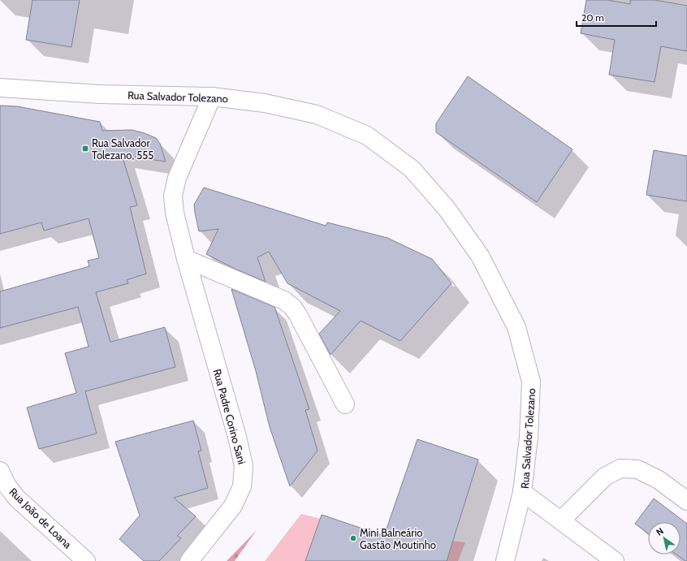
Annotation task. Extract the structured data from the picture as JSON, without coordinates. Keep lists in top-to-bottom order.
{
  "streets": {
    "street": ["Rua Salvador Tolezano", "Rua Padre Corino Sani", "Rua João de Loana"]
  },
  "crossings": [
    ["Rua Salvador Tolezano", "Rua Padre Corino Sani"]
  ],
  "places": {
    "transit": ["Rua Salvador Tolezano, 555"],
    "other": ["Mini Balneário Gastão Moutinho"]
  },
  "scale_bar": "20 m",
  "north": "top left"
}
